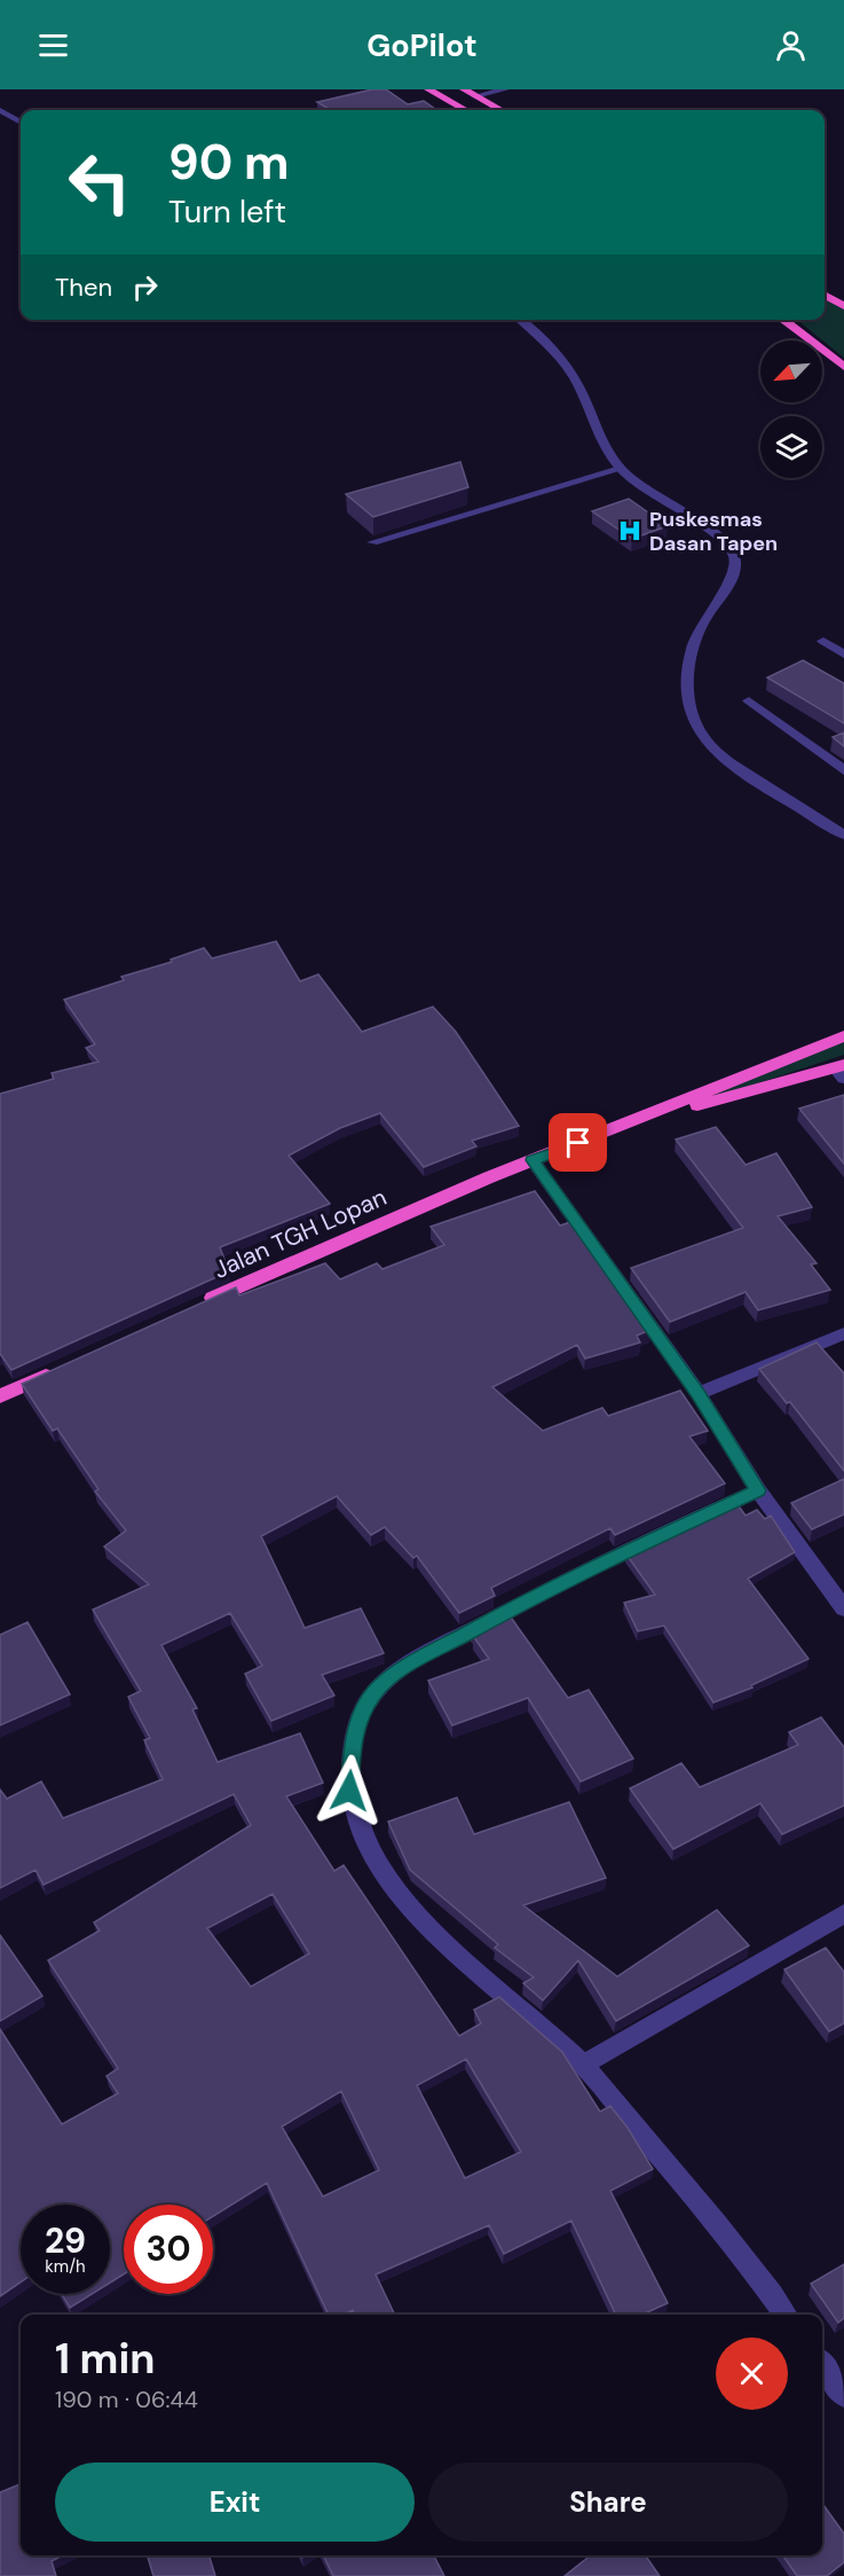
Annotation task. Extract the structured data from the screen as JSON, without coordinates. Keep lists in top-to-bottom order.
{
  "streets": {
    "highway": ["Jalan TGH Lopan"]
  },
  "places": {
    "hospital": ["Puskesmas Dasan Tapen"]
  },
  "north": "bottom left",
  "page": {
    "header": "GoPilot",
    "turn": ["90 m", "Turn left"],
    "then": "Then",
    "speed": "29 km/h",
    "limit": "30",
    "heading": ["1 min", "190 m · 06:44"],
    "buttons": ["Exit", "Share"]
  }
}
